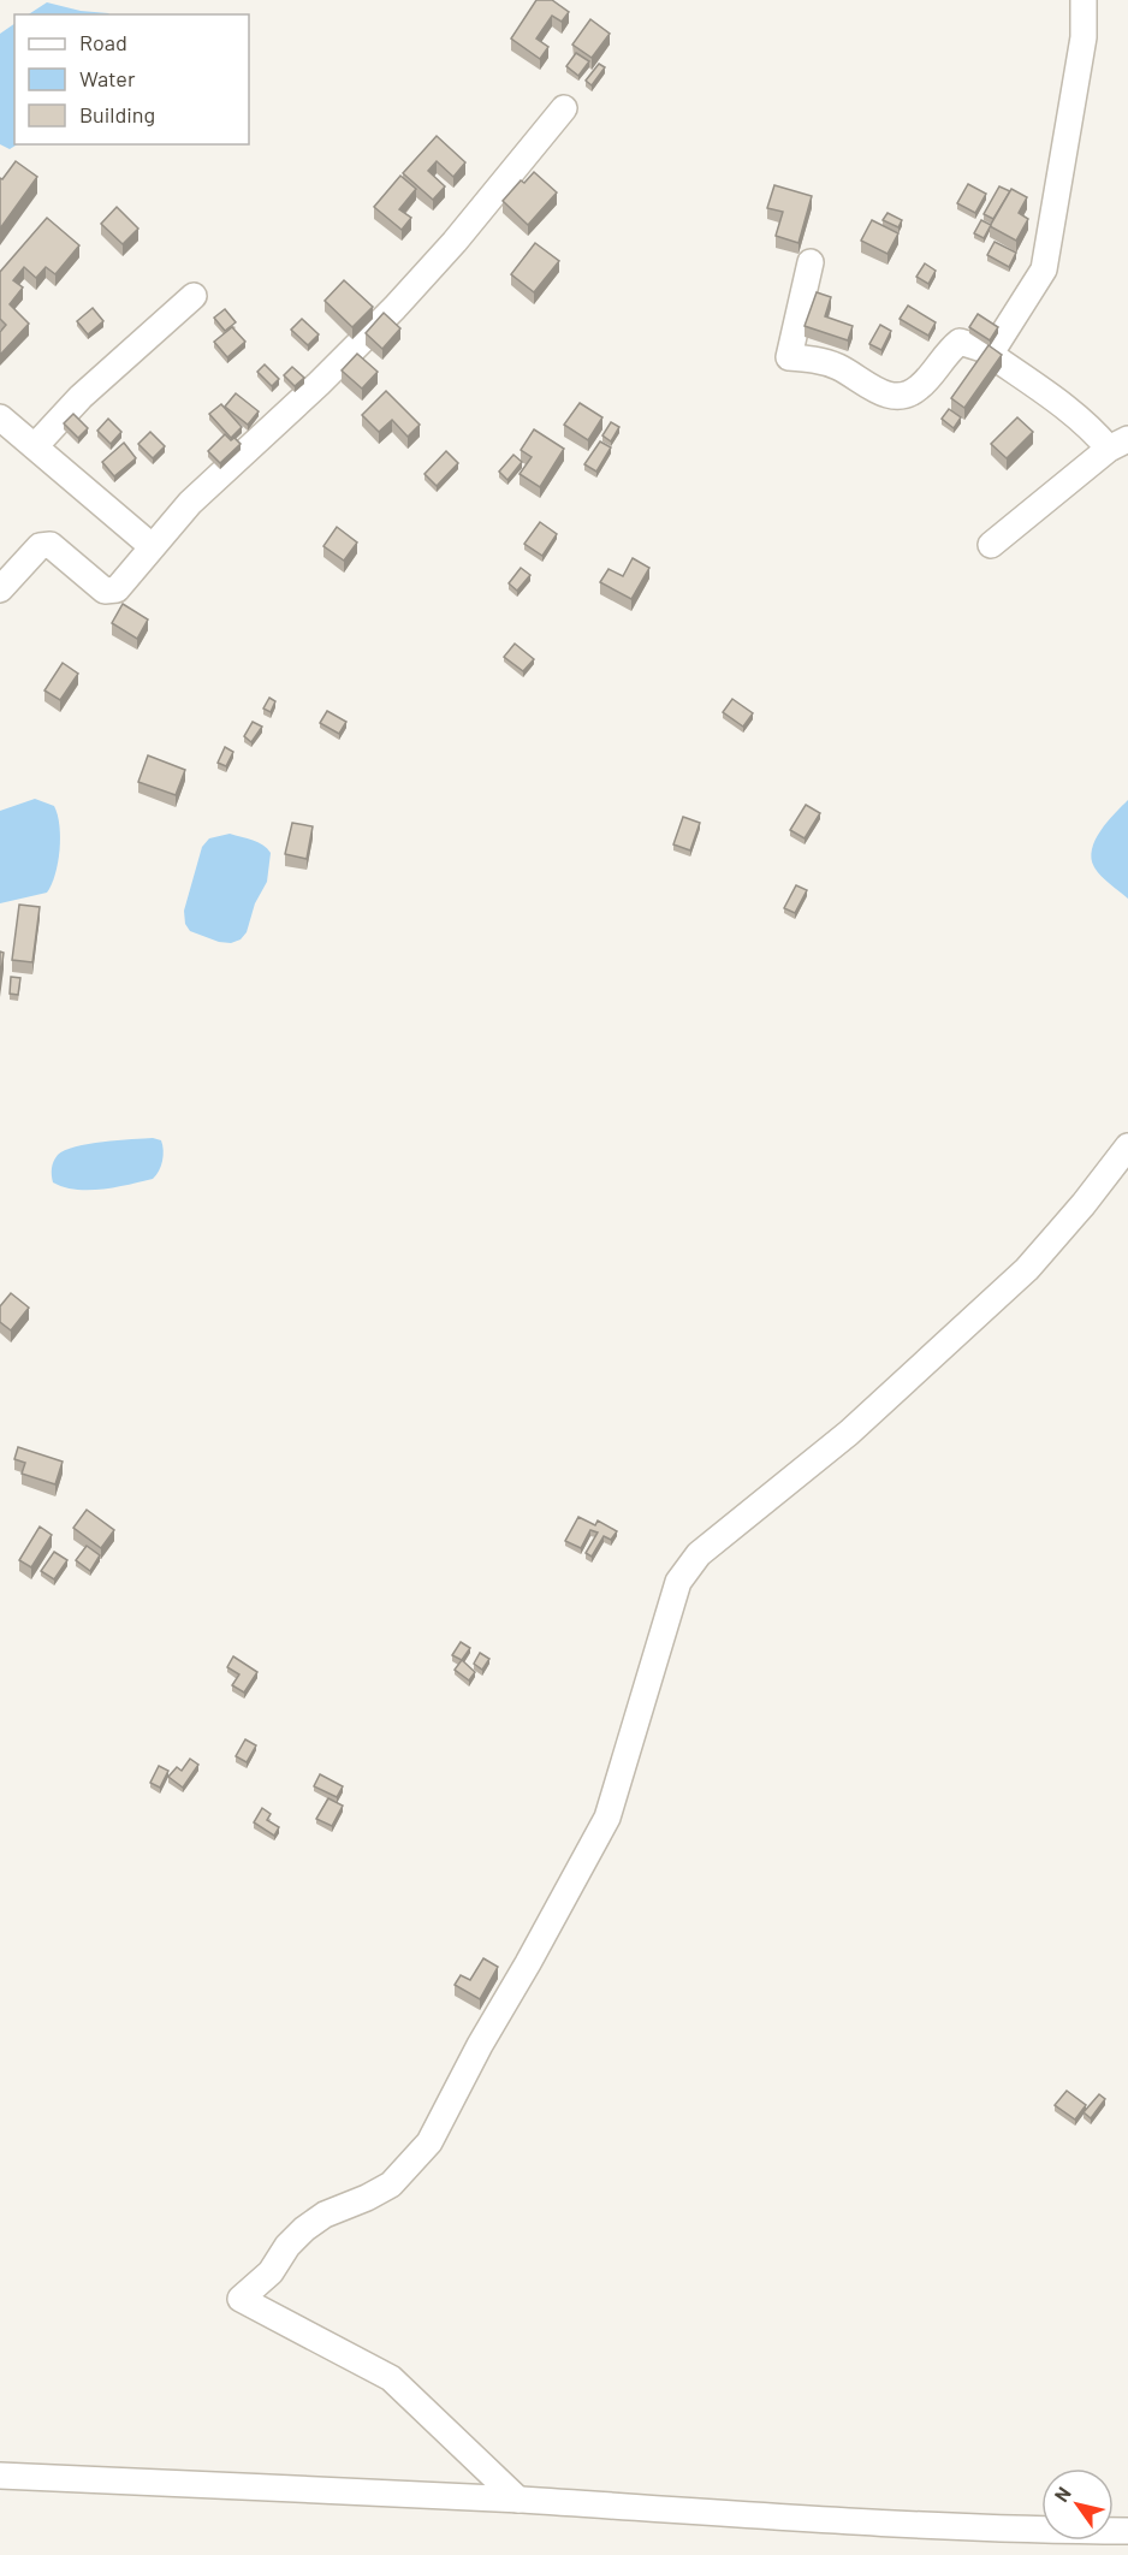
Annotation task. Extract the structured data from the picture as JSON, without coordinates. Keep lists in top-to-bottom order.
{
  "legend": ["Road", "Water", "Building"],
  "north": "top left"
}
